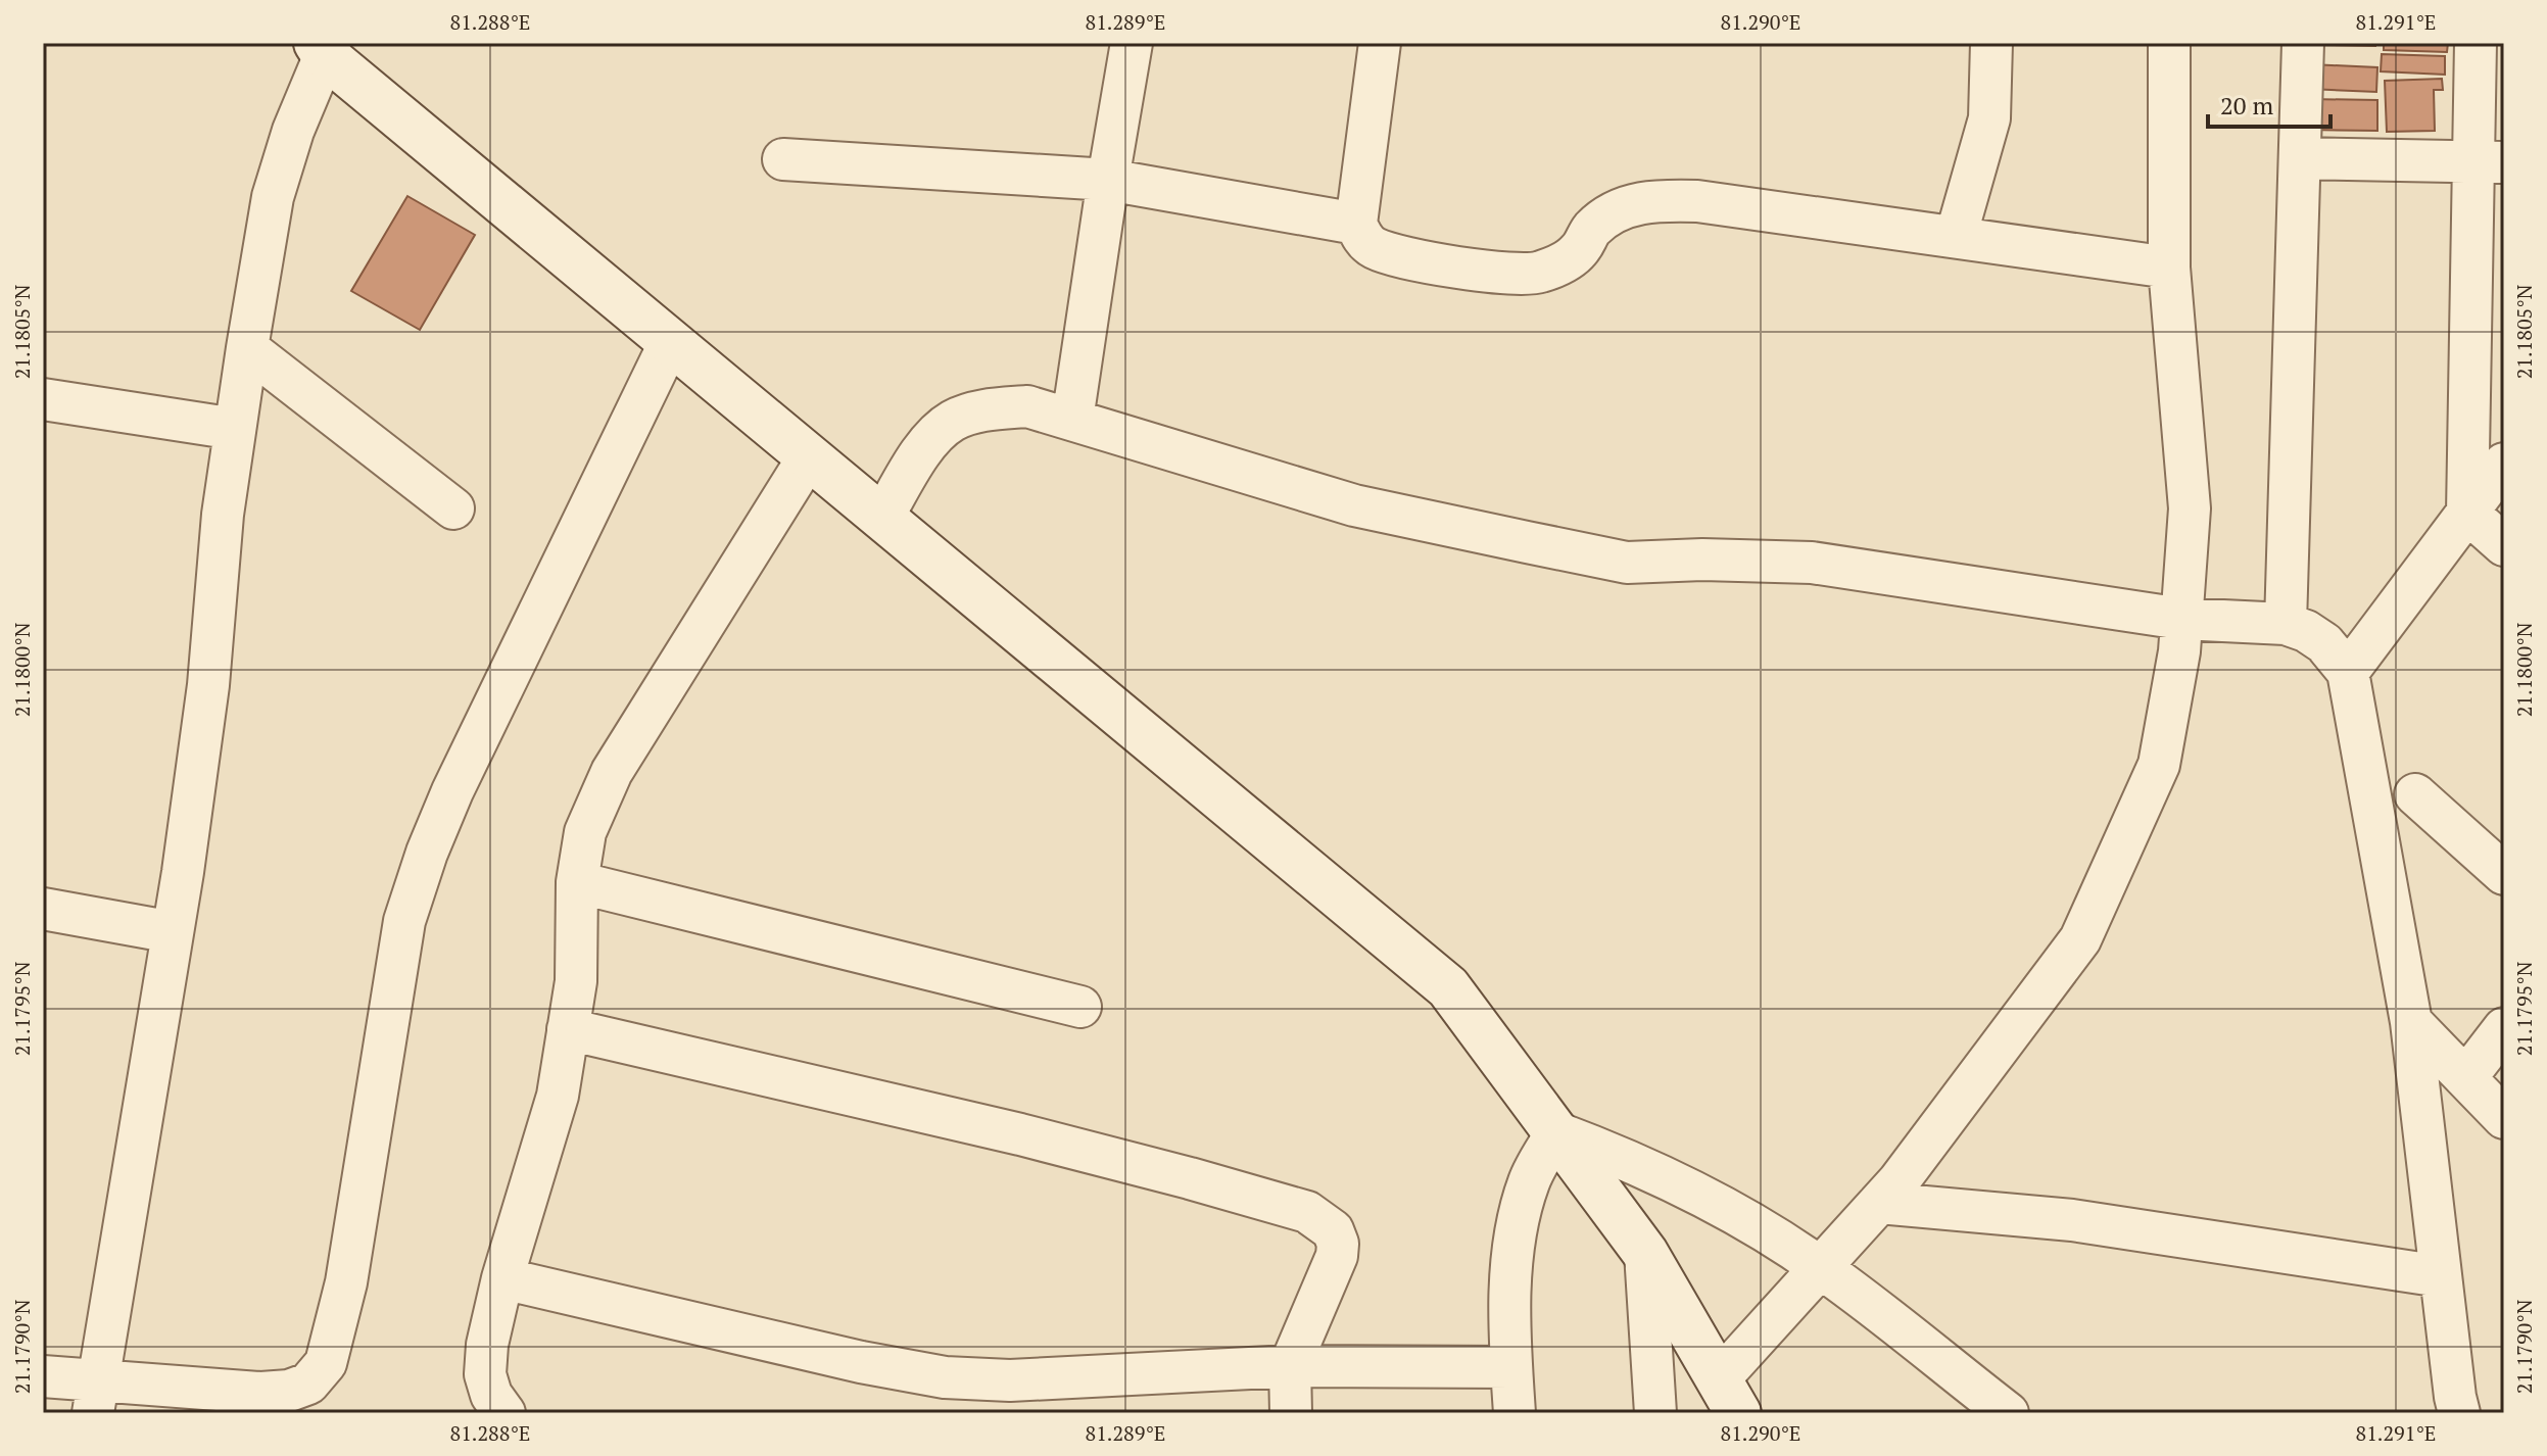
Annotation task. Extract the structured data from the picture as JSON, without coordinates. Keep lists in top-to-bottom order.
{
  "scale_bar": "20 m",
  "coordinates": [
    "81.288°E",
    "81.289°E",
    "81.290°E",
    "81.291°E",
    "21.1805°N",
    "21.1800°N",
    "21.1795°N",
    "21.1790°N"
  ]
}
